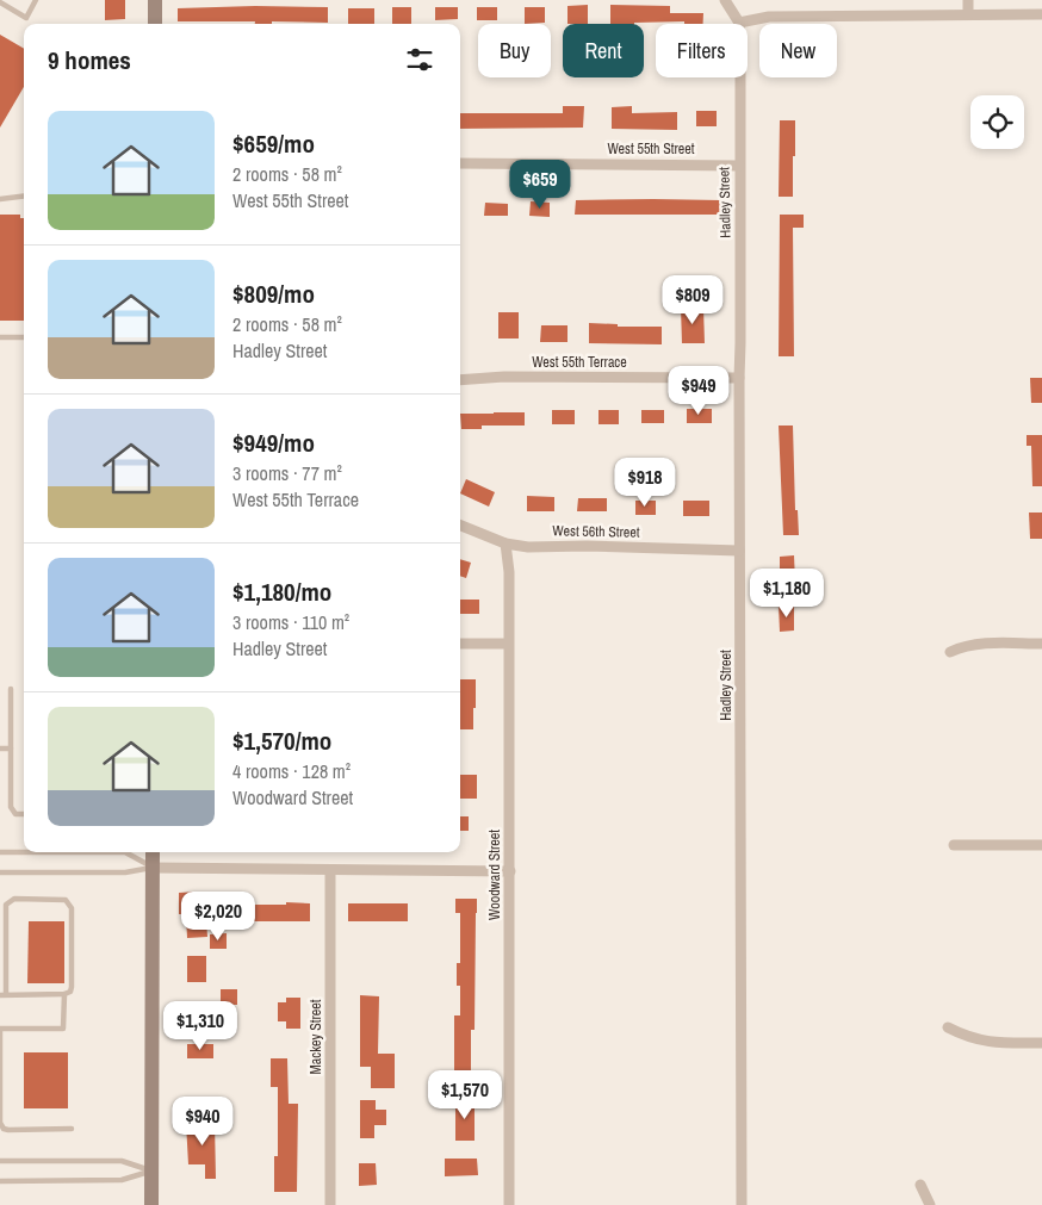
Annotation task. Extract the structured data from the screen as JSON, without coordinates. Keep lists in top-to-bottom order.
{
  "streets": {
    "street": [
      "West 55th Street",
      "Hadley Street",
      "West 55th Terrace",
      "West 56th Street",
      "Woodward Street",
      "Mackey Street"
    ]
  },
  "crossings": [
    ["West 55th Street", "Hadley Street"],
    ["Hadley Street", "West 55th Terrace"],
    ["Hadley Street", "West 56th Street"],
    ["West 56th Street", "Woodward Street"]
  ],
  "page": {
    "chip": [
      "Buy",
      "Rent",
      "Filters",
      "New"
    ],
    "heading": "9 homes",
    "list": [
      {
        "name": "$659/mo",
        "note": "2 rooms · 58 m² · West 55th Street"
      },
      {
        "name": "$809/mo",
        "note": "2 rooms · 58 m² · Hadley Street"
      },
      {
        "name": "$949/mo",
        "note": "3 rooms · 77 m² · West 55th Terrace"
      },
      {
        "name": "$1,180/mo",
        "note": "3 rooms · 110 m² · Hadley Street"
      },
      {
        "name": "$1,570/mo",
        "note": "4 rooms · 128 m² · Woodward Street"
      }
    ],
    "price": [
      "$659",
      "$809",
      "$949",
      "$918",
      "$1,180",
      "$2,020",
      "$1,310",
      "$1,570",
      "$940"
    ]
  }
}
